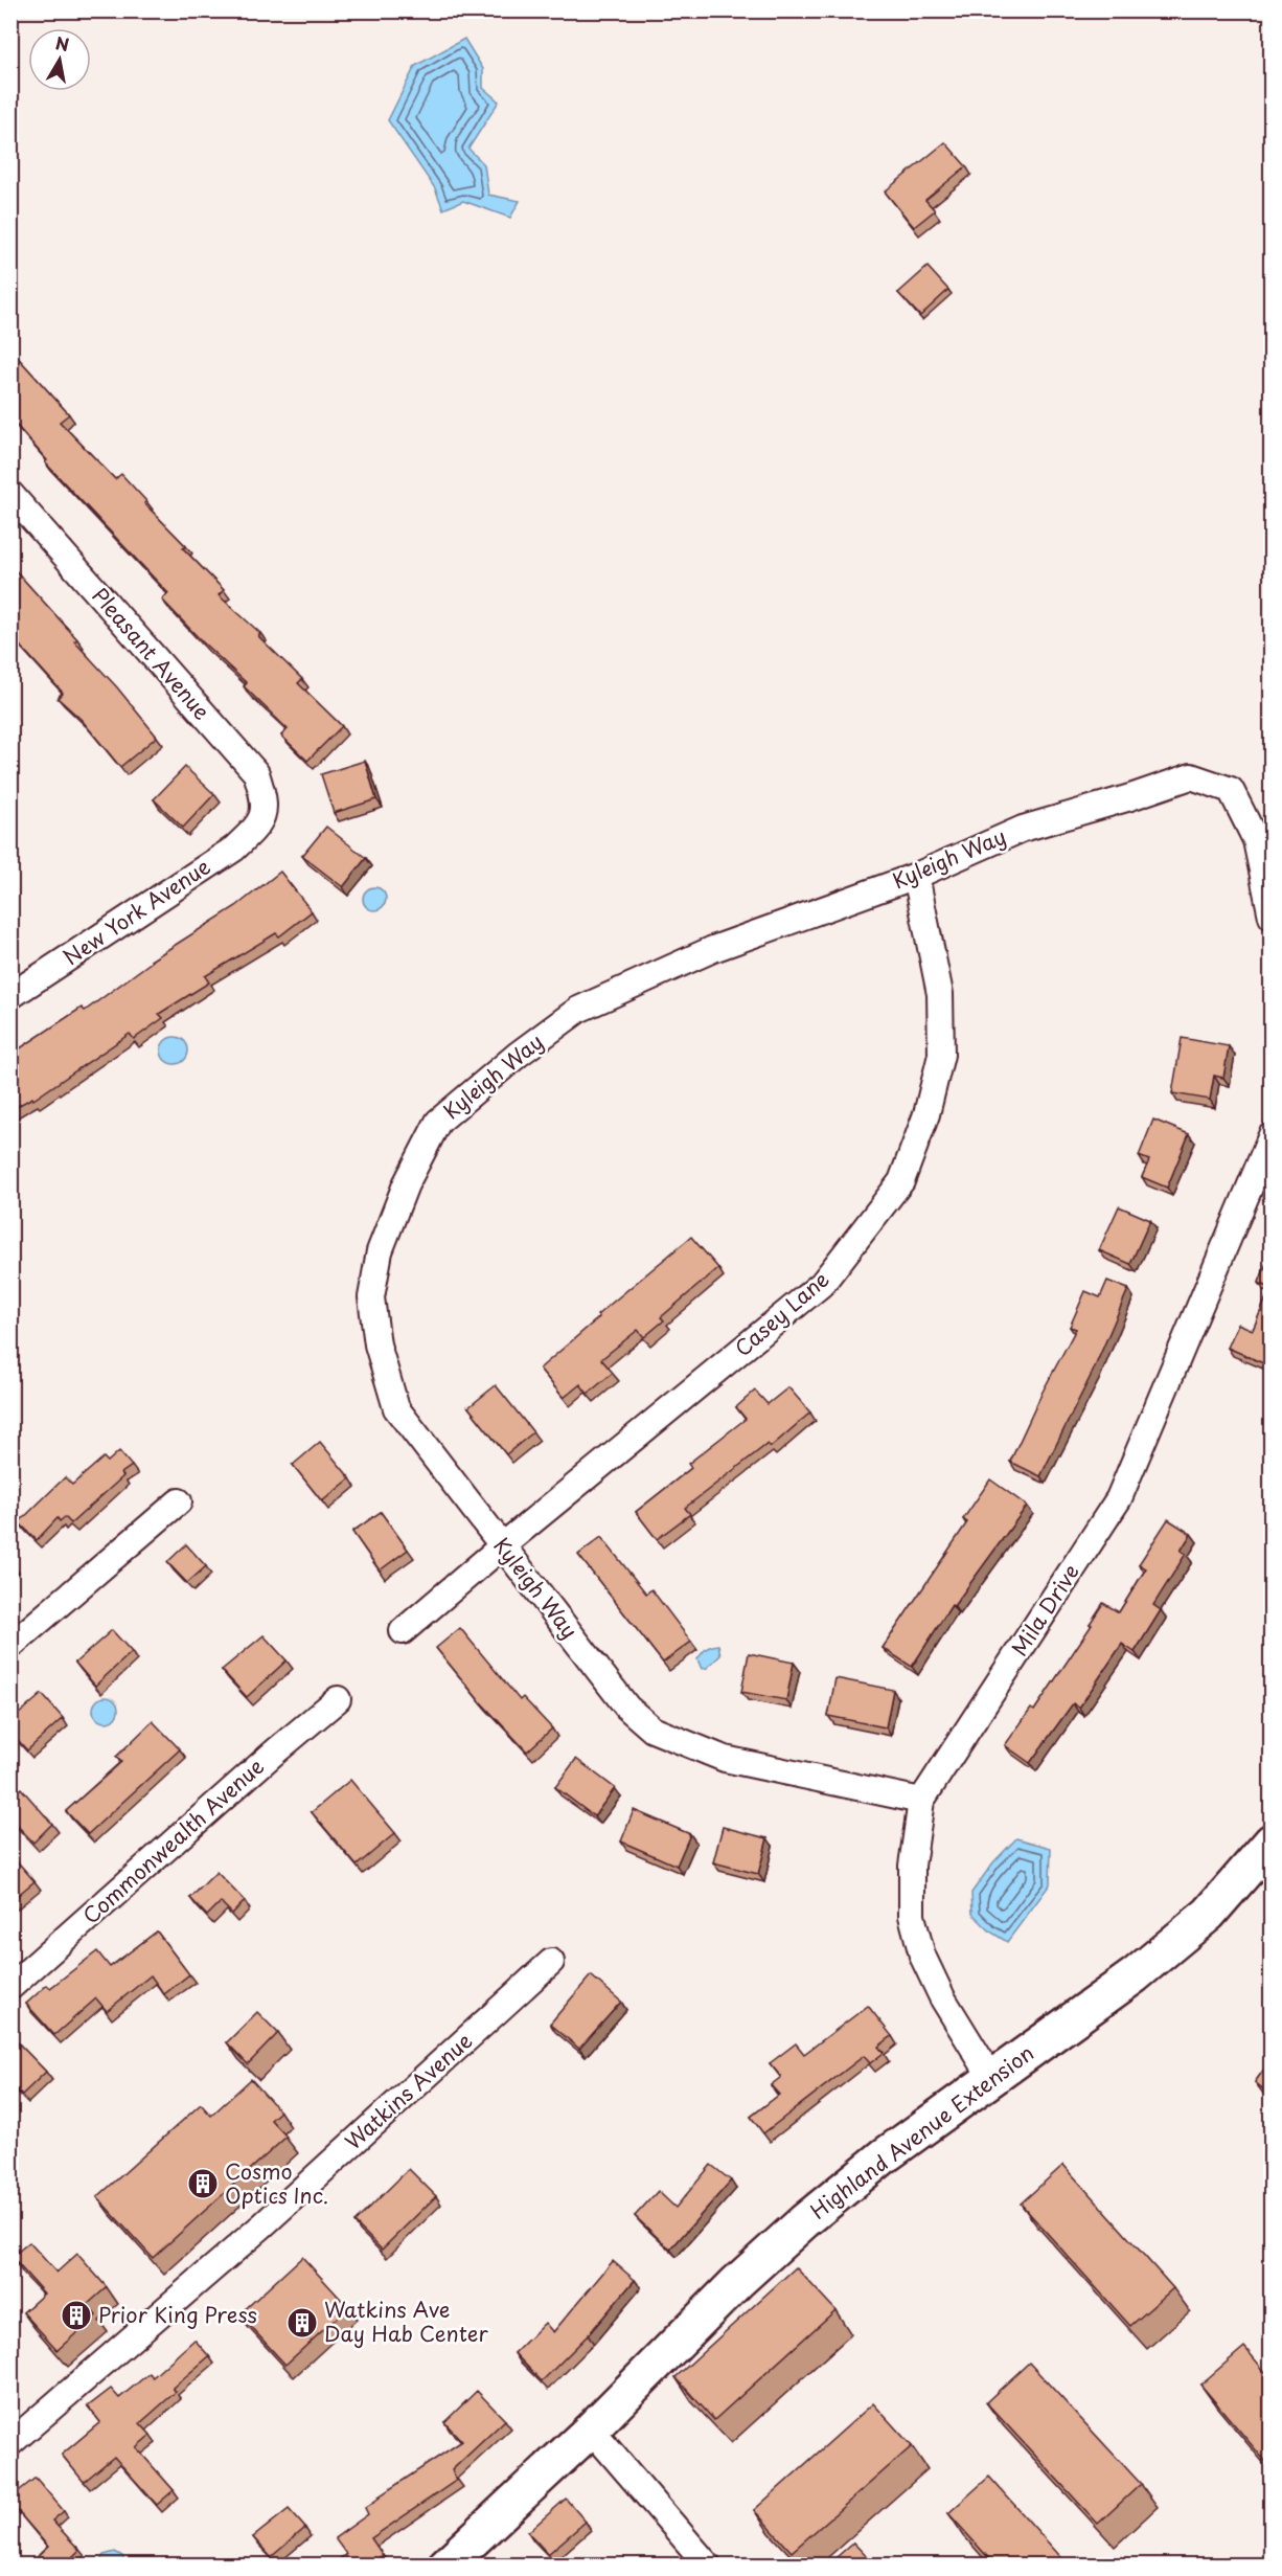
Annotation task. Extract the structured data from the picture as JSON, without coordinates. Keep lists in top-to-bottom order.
{
  "streets": {
    "street": [
      "Pleasant Avenue",
      "Kyleigh Way",
      "New York Avenue",
      "Casey Lane",
      "Mila Drive",
      "Commonwealth Avenue",
      "Watkins Avenue",
      "Highland Avenue Extension"
    ]
  },
  "crossings": [
    ["Pleasant Avenue", "New York Avenue"],
    ["Kyleigh Way", "Casey Lane"],
    ["Kyleigh Way", "Mila Drive"],
    ["Mila Drive", "Highland Avenue Extension"]
  ],
  "places": {
    "building": ["Cosmo Optics Inc.", "Prior King Press", "Watkins Ave Day Hab Center"]
  },
  "north": "top"
}
